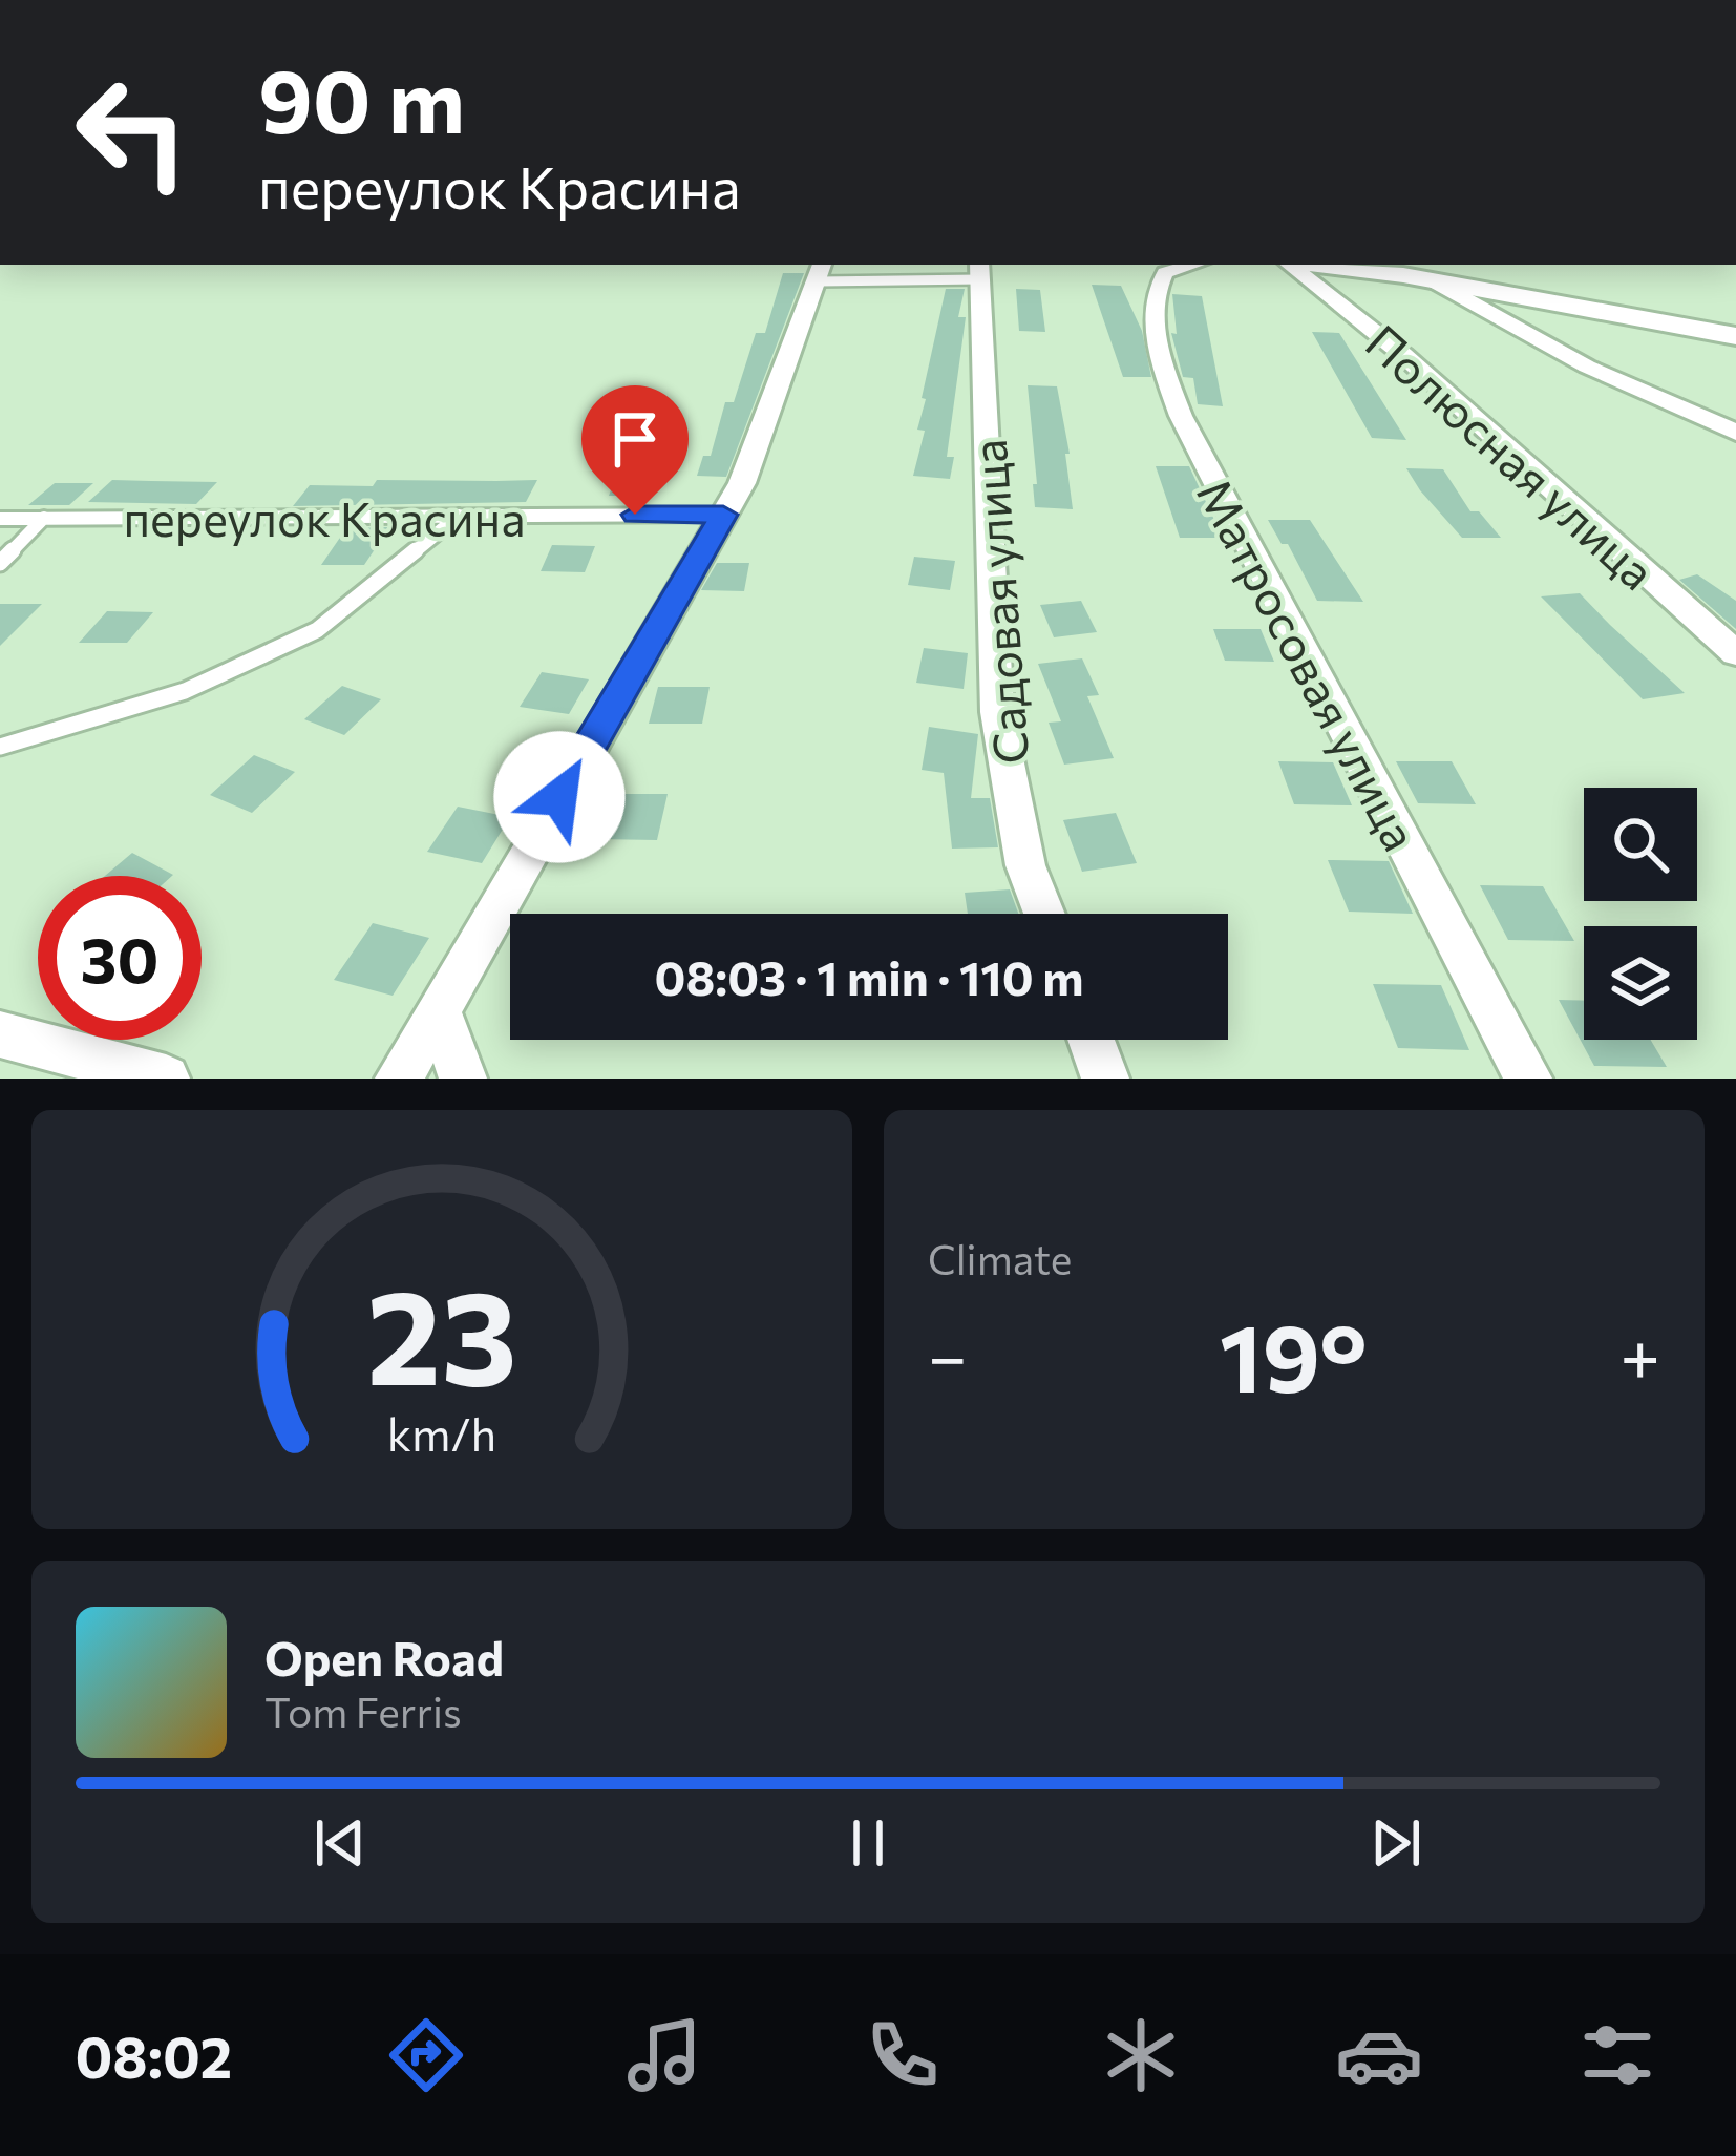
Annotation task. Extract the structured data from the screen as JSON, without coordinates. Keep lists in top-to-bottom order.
{
  "streets": {
    "street": ["Полюсная улица", "Садовая улица", "Матросовая улица"],
    "lane": ["переулок Красина"]
  },
  "page": {
    "turn": ["90 m", "переулок Красина"],
    "limit": "30",
    "trip": "08:03 · 1 min · 110 m",
    "tile": "Climate",
    "heat": ["−", "19°", "+"],
    "song": ["Open Road", "Tom Ferris"],
    "tabs": "08:02",
    "gauge": ["23", "km/h"]
  }
}
